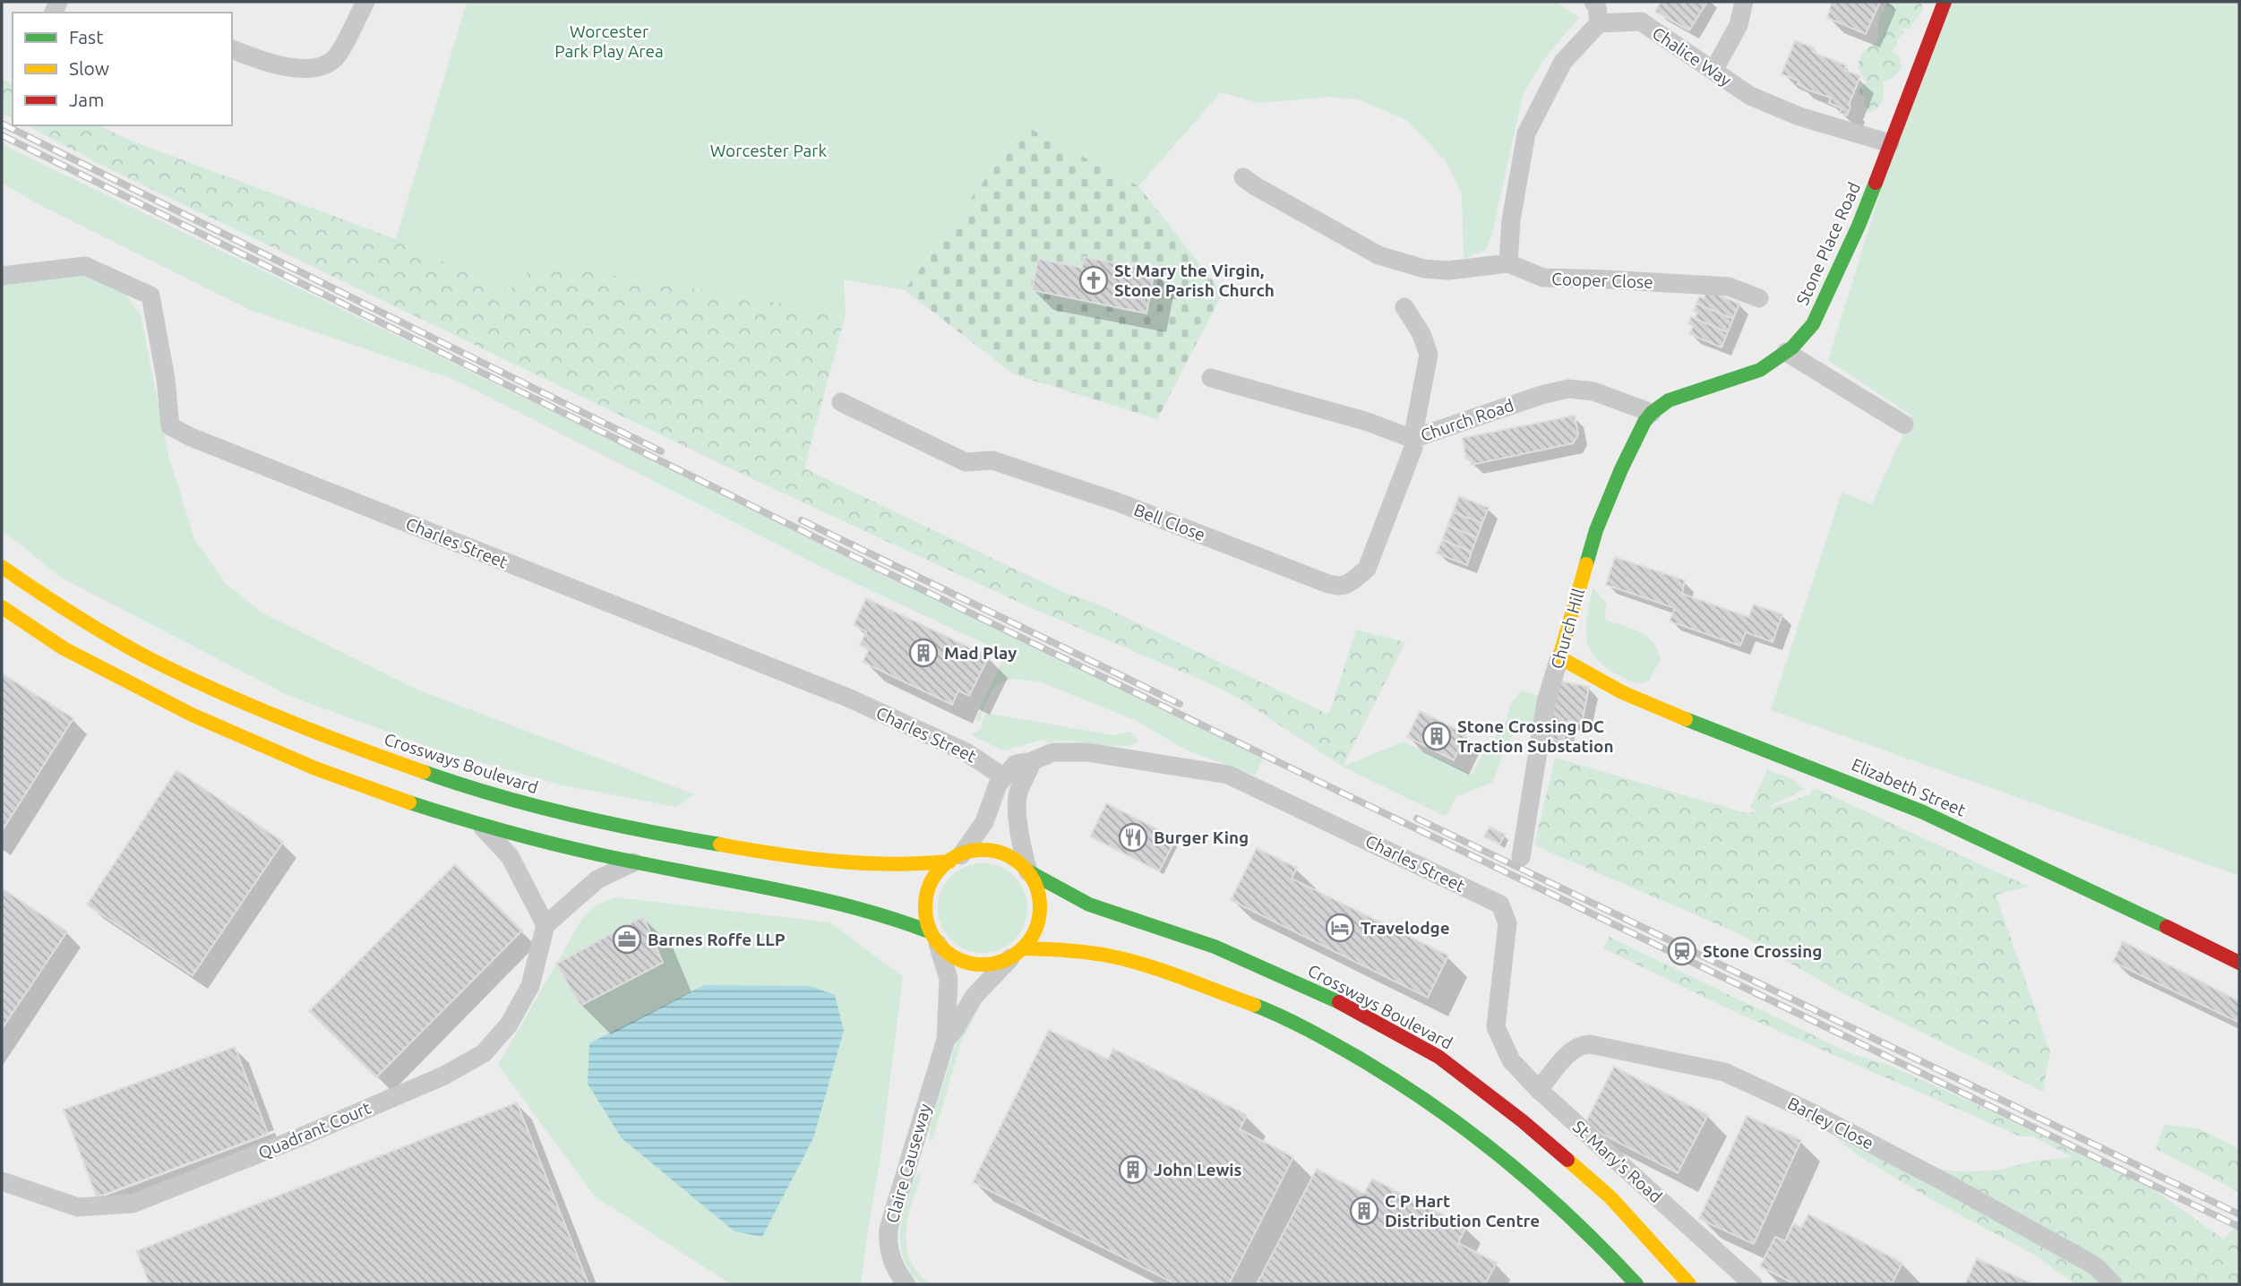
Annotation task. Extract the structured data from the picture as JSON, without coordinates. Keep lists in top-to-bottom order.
{
  "streets": {
    "main road": [
      "Stone Place Road",
      "Church Hill",
      "Crossways Boulevard",
      "Elizabeth Street"
    ],
    "street": [
      "Chalice Way",
      "Cooper Close",
      "Church Road",
      "Bell Close",
      "Charles Street",
      "Barley Close",
      "Quadrant Court",
      "St Mary's Road",
      "Claire Causeway"
    ]
  },
  "crossings": [
    ["Chalice Way", "Stone Place Road"],
    ["Stone Place Road", "Church Road"],
    ["Stone Place Road", "Church Hill"],
    ["Church Road", "Bell Close"],
    ["Church Road", "Church Hill"],
    ["Charles Street", "St Mary's Road"],
    ["Church Hill", "Elizabeth Street"],
    ["Crossways Boulevard", "Claire Causeway"],
    ["Barley Close", "St Mary's Road"]
  ],
  "parks": ["Worcester Park Play Area", "Worcester Park"],
  "places": {
    "church": ["St Mary the Virgin, Stone Parish Church"],
    "building": [
      "Mad Play",
      "Stone Crossing DC Traction Substation",
      "John Lewis",
      "C P Hart Distribution Centre"
    ],
    "restaurant": ["Burger King"],
    "hotel": ["Travelodge"],
    "office": ["Barnes Roffe LLP"],
    "station": ["Stone Crossing"]
  },
  "legend": ["Fast", "Slow", "Jam"]
}
